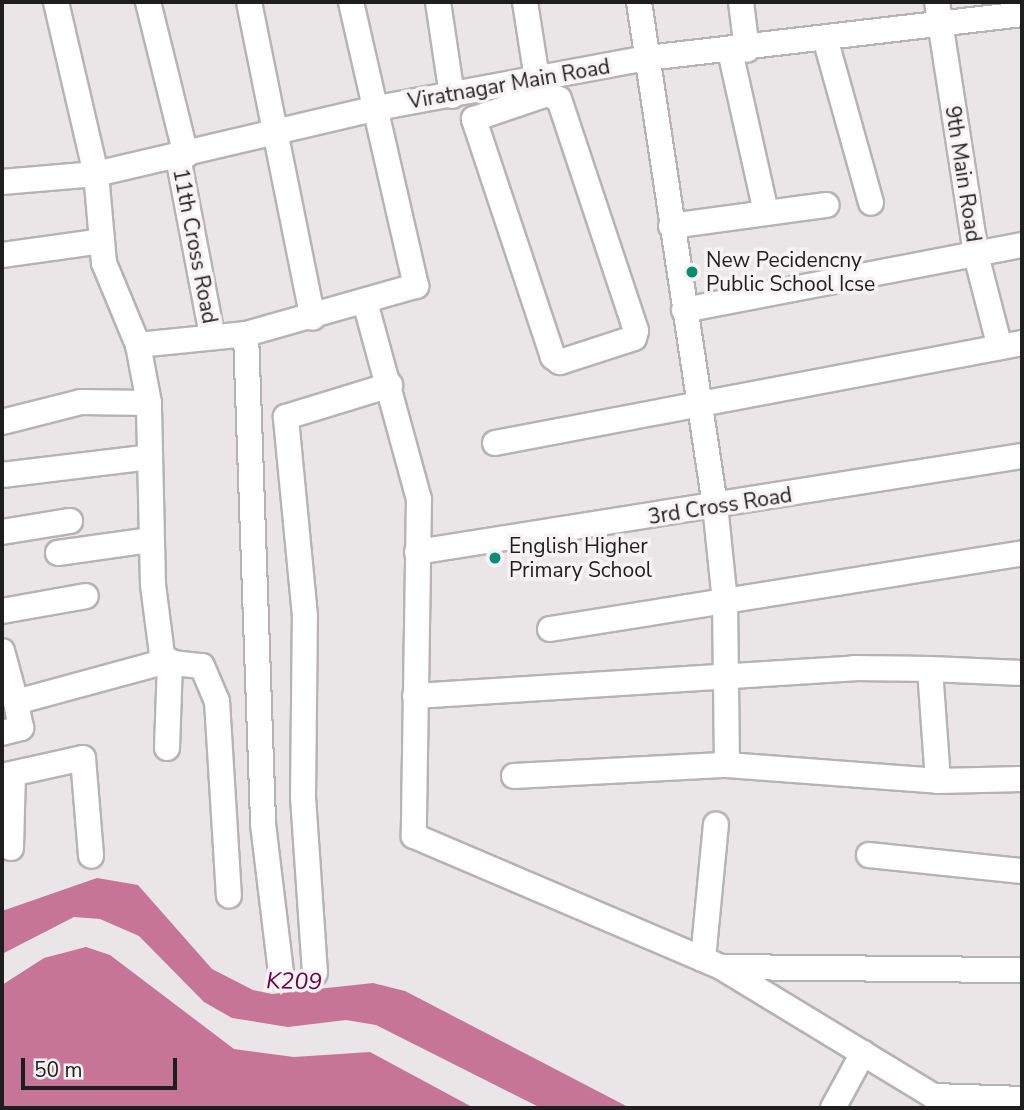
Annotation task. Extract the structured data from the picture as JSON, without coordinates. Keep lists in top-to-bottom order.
{
  "streets": {
    "street": [
      "Viratnagar Main Road",
      "9th Main Road",
      "11th Cross Road",
      "3rd Cross Road"
    ]
  },
  "crossings": [
    ["Viratnagar Main Road", "9th Main Road"],
    ["Viratnagar Main Road", "11th Cross Road"]
  ],
  "water": ["K209"],
  "places": ["New Pecidencny Public School Icse", "English Higher Primary School"],
  "scale_bar": "50 m"
}
